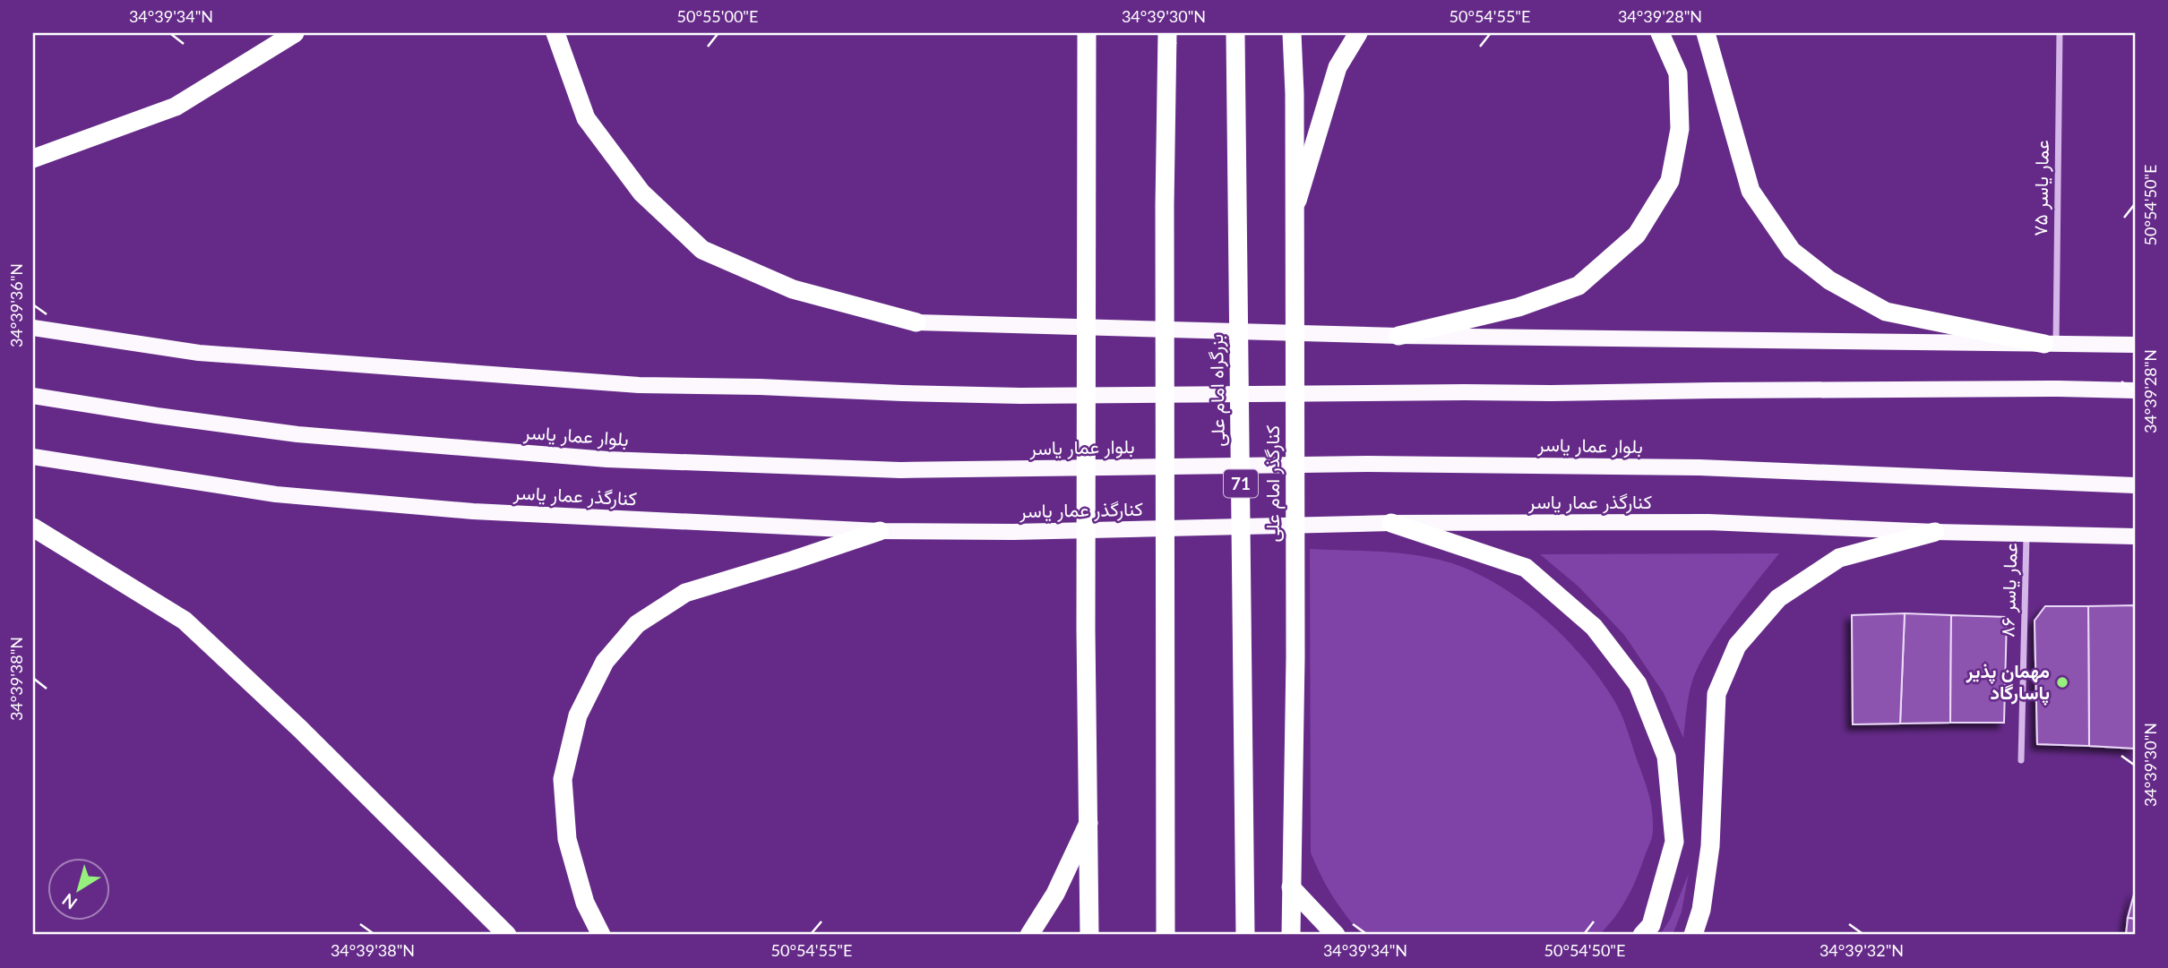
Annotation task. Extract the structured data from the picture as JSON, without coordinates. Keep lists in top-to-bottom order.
{
  "streets": {
    "highway": ["بزرگراه امام علی", "71", "کنارگذر امام علی"],
    "main road": ["بلوار عمار یاسر", "کنارگذر عمار یاسر"],
    "street": ["عمار یاسر ۷۵", "عمار یاسر ۸۶"]
  },
  "crossings": [
    ["کنارگذر عمار یاسر", "عمار یاسر ۸۶"]
  ],
  "places": ["مهمان پذیر پاسارگاد"],
  "north": "bottom left",
  "coordinates": [
    "34°39'34\"N",
    "50°55'00\"E",
    "34°39'30\"N",
    "50°54'55\"E",
    "34°39'28\"N",
    "50°54'50\"E",
    "34°39'36\"N",
    "34°39'38\"N",
    "34°39'32\"N"
  ]
}
